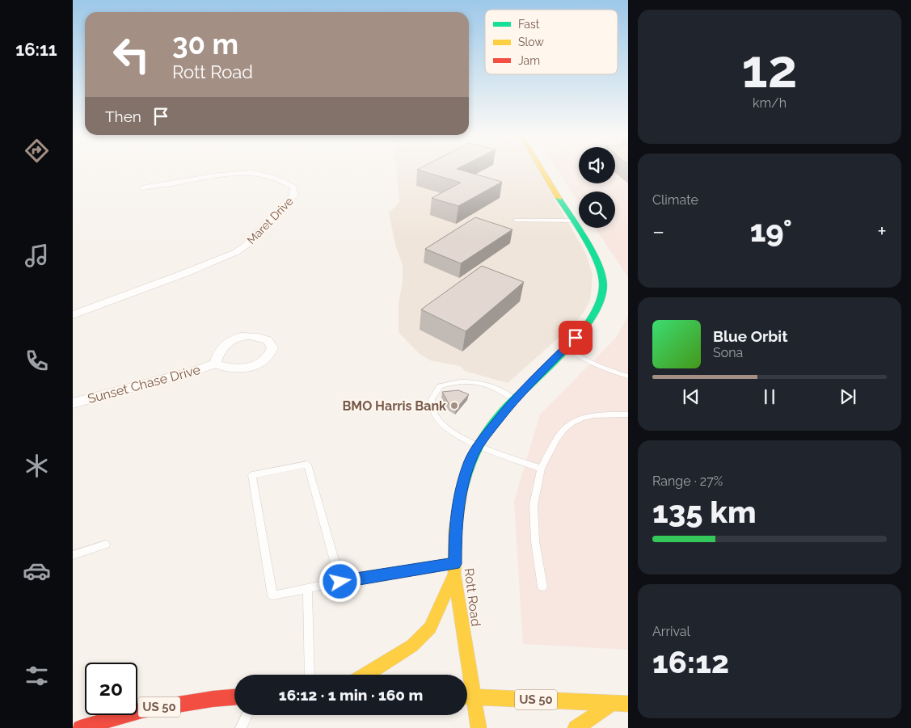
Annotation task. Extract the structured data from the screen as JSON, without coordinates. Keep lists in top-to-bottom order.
{
  "streets": {
    "street": [
      "Maret Drive",
      "Sunset Chase Drive",
      "Rott Road",
      "US 50"
    ]
  },
  "crossings": [
    ["Rott Road", "US 50"]
  ],
  "places": ["BMO Harris Bank"],
  "legend": ["Fast", "Slow", "Jam"],
  "page": {
    "tabs": "16:11",
    "tile": [
      ["12", "km/h"],
      "Climate",
      ["Range · 27%", "135 km"],
      ["Arrival", "16:12"]
    ],
    "turn": ["30 m", "Rott Road"],
    "then": "Then",
    "heat": ["−", "19°", "+"],
    "song": ["Blue Orbit", "Sona"],
    "limit": "20",
    "trip": "16:12 · 1 min · 160 m"
  }
}
